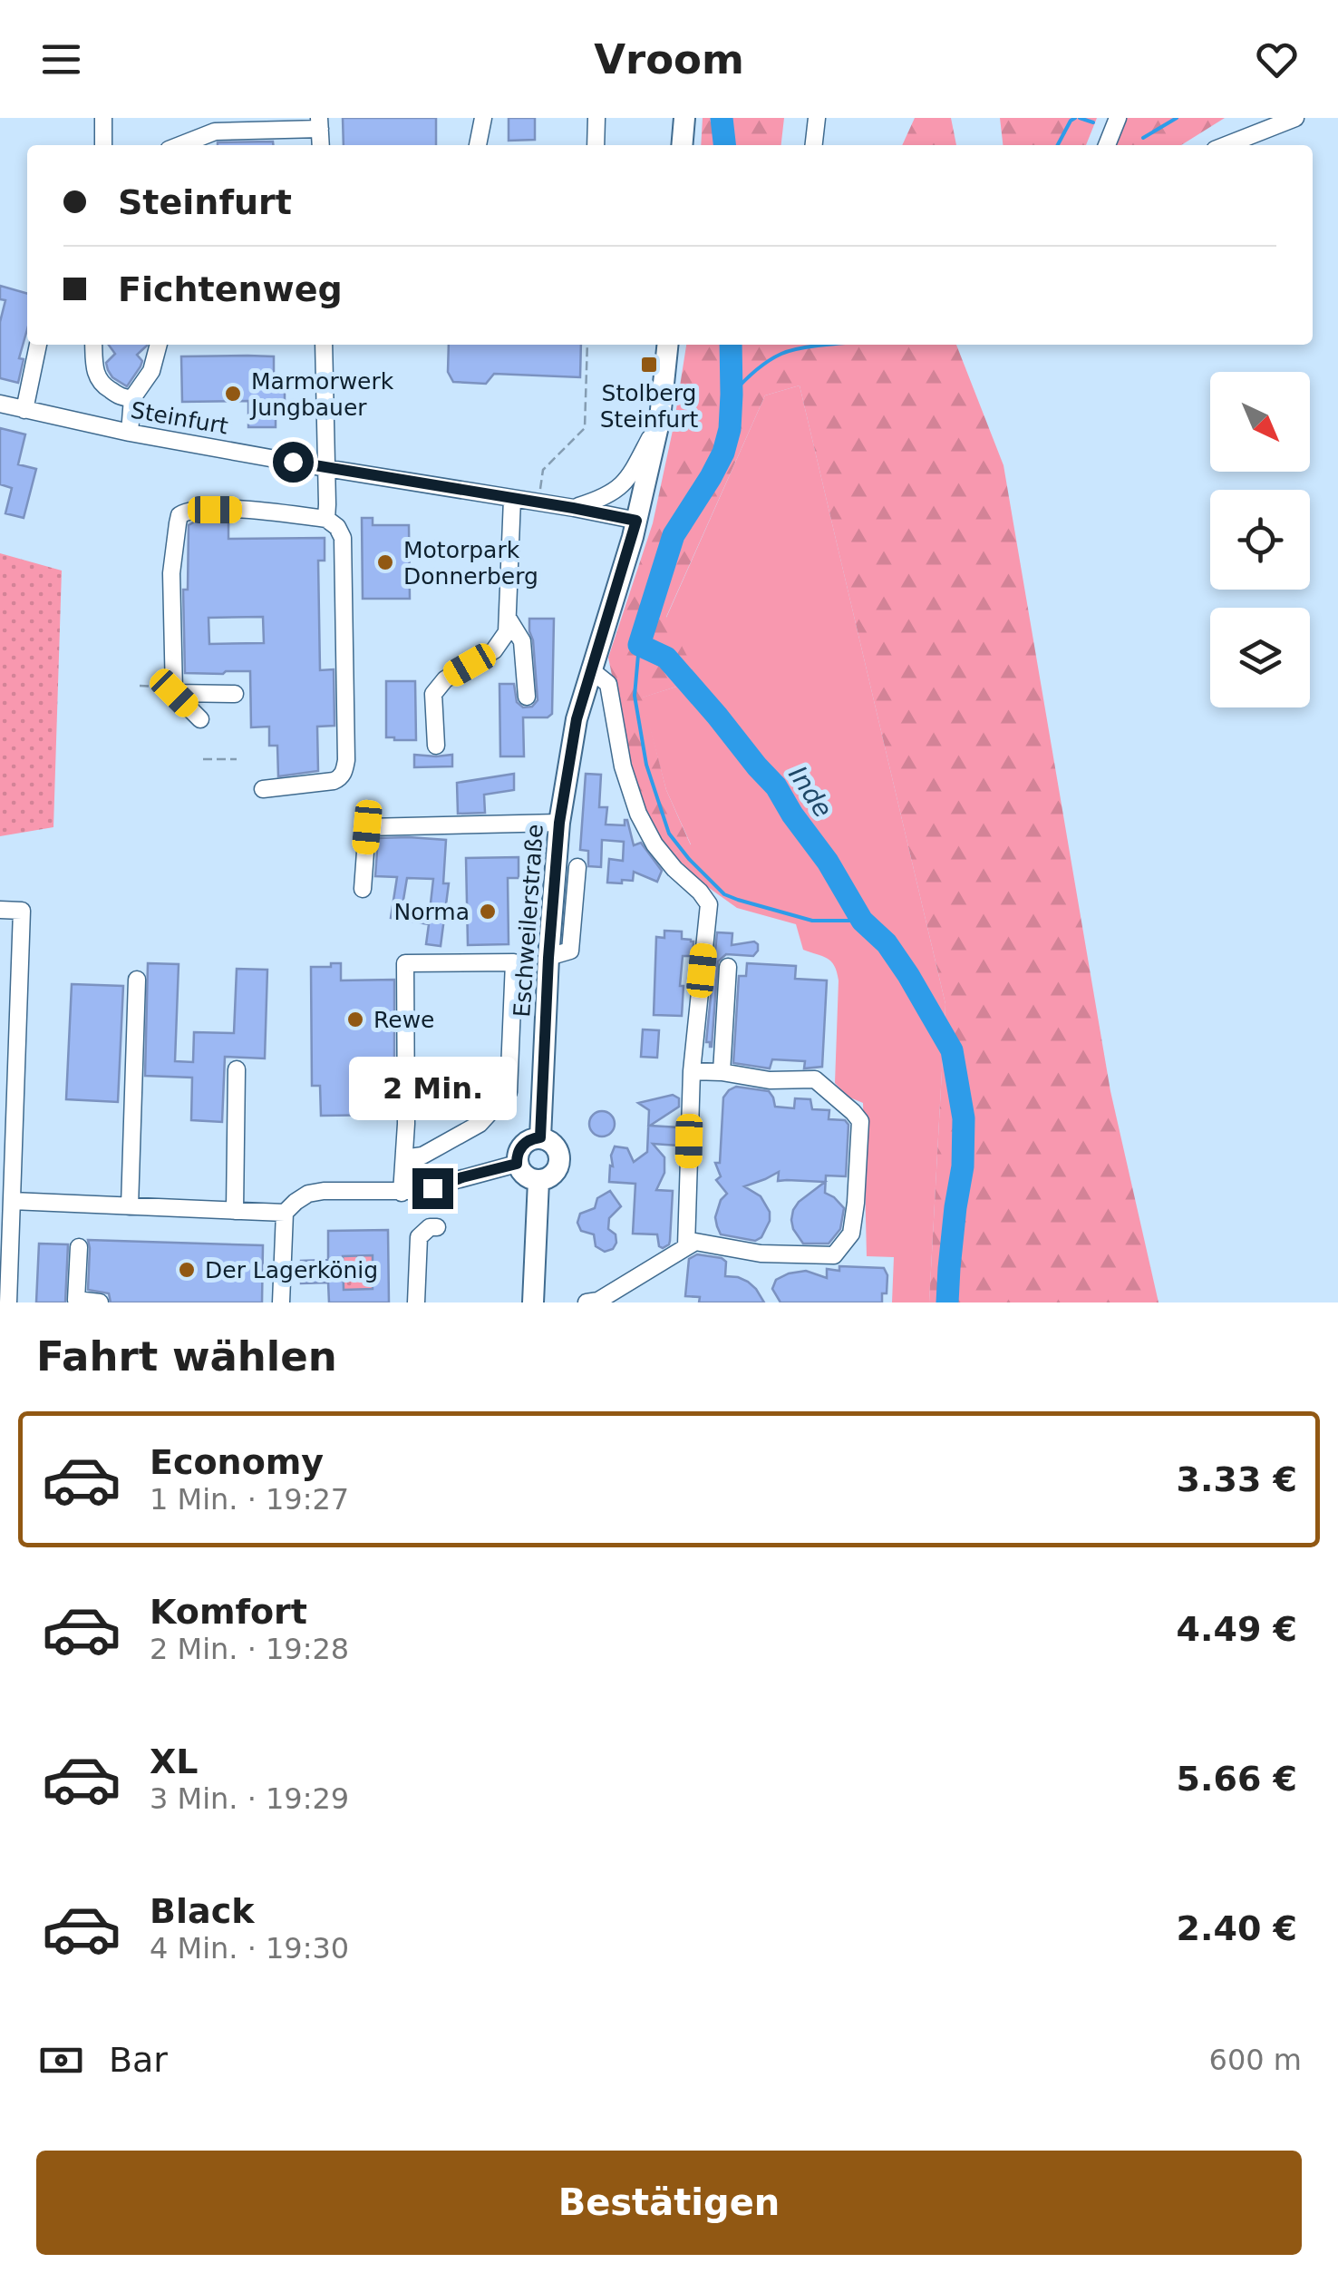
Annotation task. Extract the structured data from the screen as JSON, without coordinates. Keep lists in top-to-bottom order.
{
  "streets": {
    "main road": ["Eschweilerstraße"],
    "street": ["Steinfurt"]
  },
  "crossings": [
    ["Steinfurt", "Eschweilerstraße"]
  ],
  "water": ["Inde"],
  "places": {
    "transit": ["Stolberg Steinfurt"],
    "other": [
      "Marmorwerk Jungbauer",
      "Motorpark Donnerberg",
      "Norma",
      "Rewe",
      "Der Lagerkönig"
    ]
  },
  "north": "bottom right",
  "page": {
    "header": "Vroom",
    "banner": ["Steinfurt", "Fichtenweg"],
    "bubble": "2 Min.",
    "heading": "Fahrt wählen",
    "list": [
      {
        "name": "Economy",
        "note": "1 Min. · 19:27",
        "value": "3.33 €"
      },
      {
        "name": "Komfort",
        "note": "2 Min. · 19:28",
        "value": "4.49 €"
      },
      {
        "name": "XL",
        "note": "3 Min. · 19:29",
        "value": "5.66 €"
      },
      {
        "name": "Black",
        "note": "4 Min. · 19:30",
        "value": "2.40 €"
      }
    ],
    "pay": ["Bar", "600 m"],
    "buttons": "Bestätigen"
  }
}
